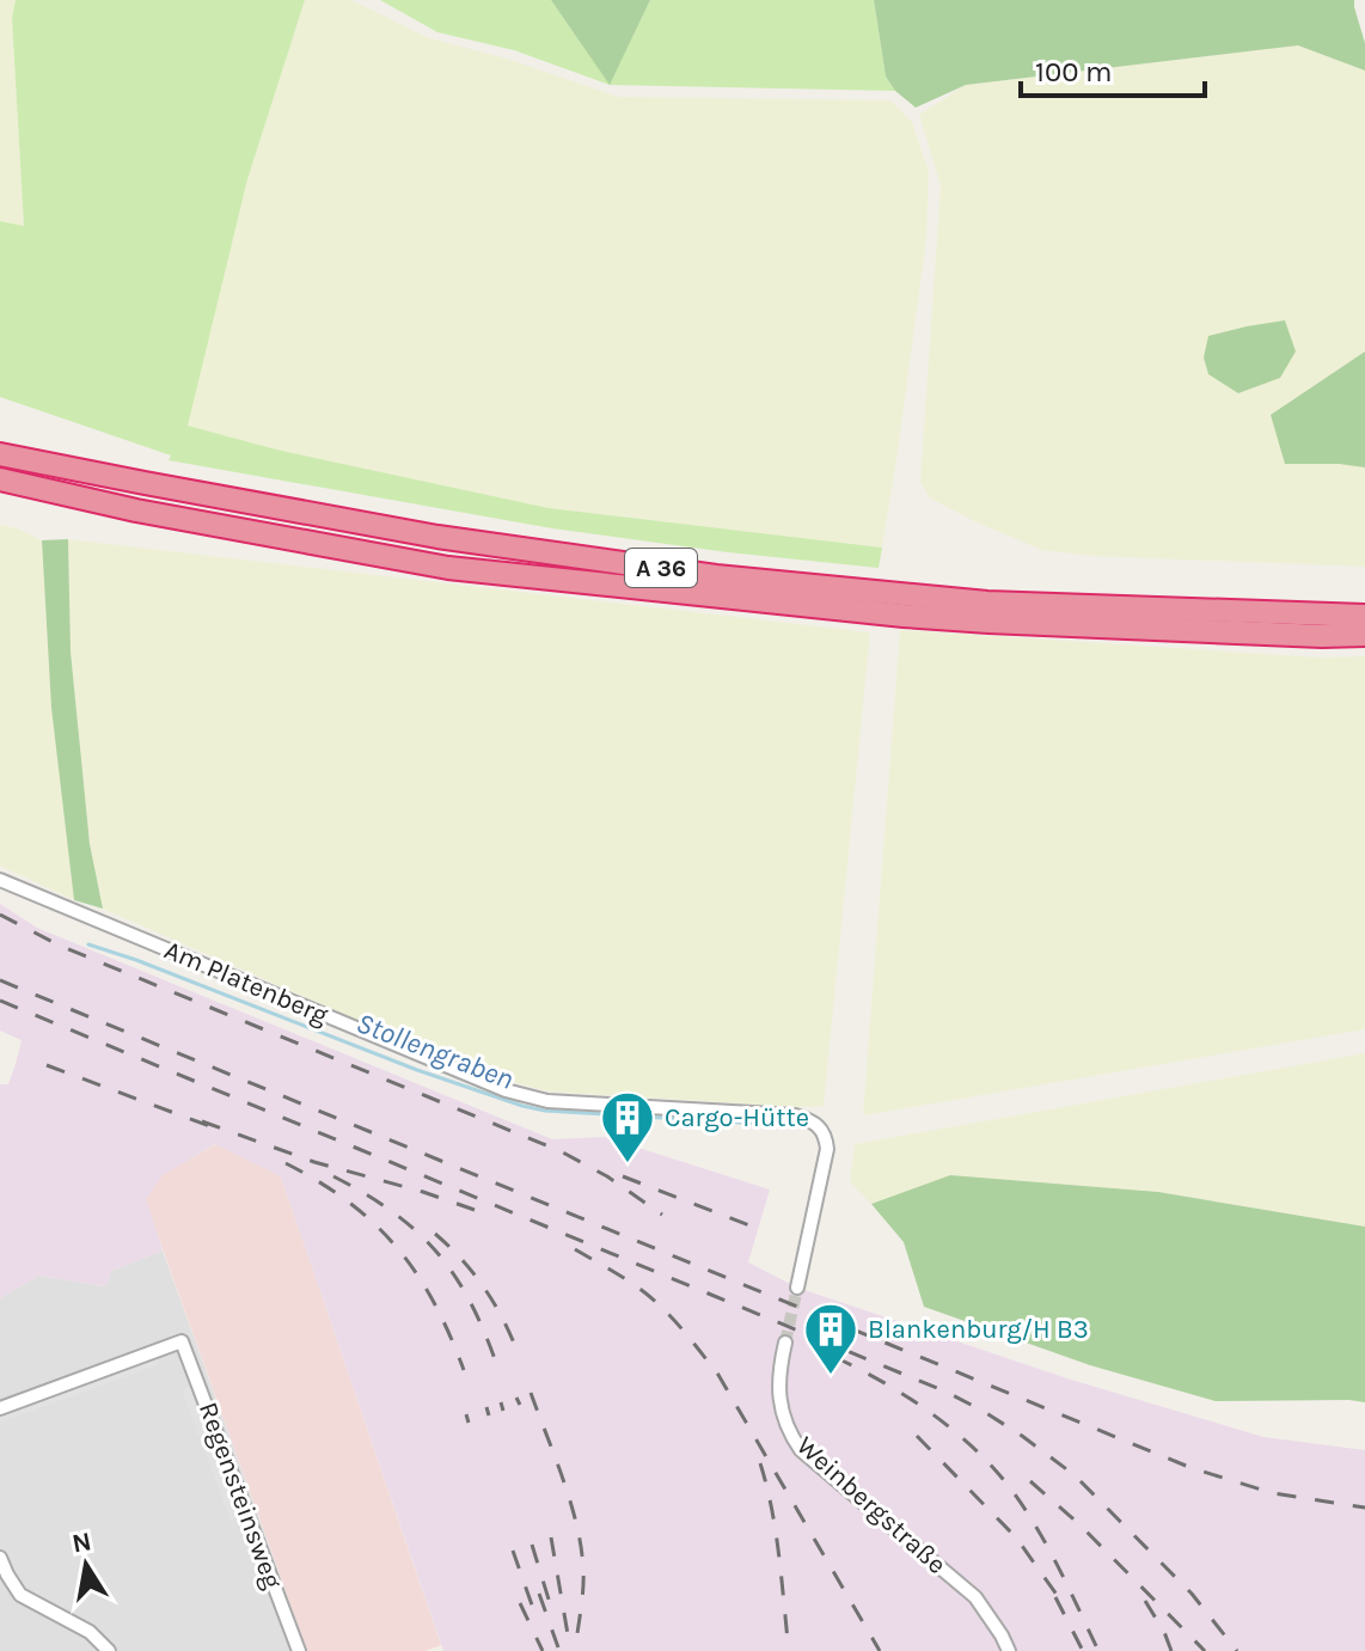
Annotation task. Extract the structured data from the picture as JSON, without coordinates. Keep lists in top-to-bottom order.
{
  "streets": {
    "highway": ["A 36"],
    "street": ["Am Platenberg", "Regensteinsweg", "Weinbergstraße"]
  },
  "water": ["Stollengraben"],
  "places": {
    "building": ["Cargo-Hütte", "Blankenburg/H B3"]
  },
  "scale_bar": "100 m",
  "north": "top"
}
